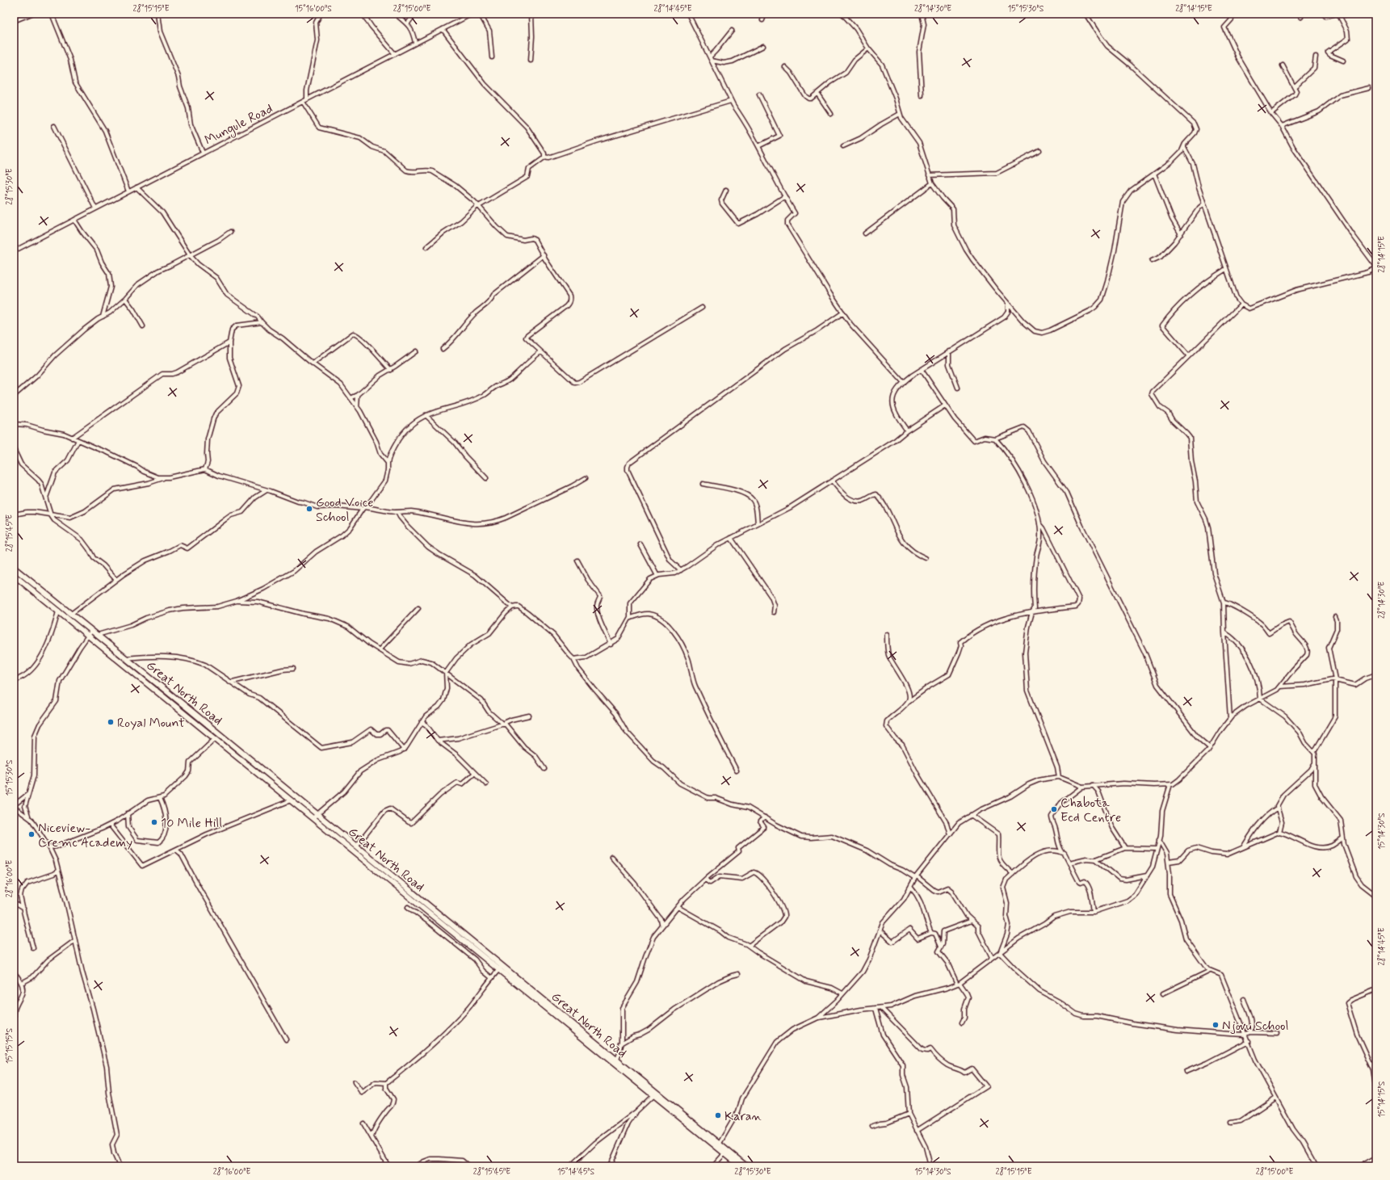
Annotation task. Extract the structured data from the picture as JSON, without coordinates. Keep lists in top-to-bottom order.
{
  "streets": {
    "highway": ["Great North Road"],
    "street": ["Mungule Road"]
  },
  "places": [
    "Good Voice School",
    "Royal Mount",
    "Chabota Ecd Centre",
    "10 Mile Hill",
    "Niceview- Cremc Academy",
    "Njovu School",
    "Karan"
  ],
  "coordinates": [
    "28°15'15\"E",
    "15°16'00\"S",
    "28°15'00\"E",
    "28°14'45\"E",
    "28°14'30\"E",
    "15°15'30\"S",
    "28°14'15\"E",
    "28°15'30\"E",
    "28°15'45\"E",
    "15°14'30\"S",
    "28°16'00\"E",
    "15°15'15\"S",
    "15°14'15\"S",
    "15°14'45\"S"
  ]
}
